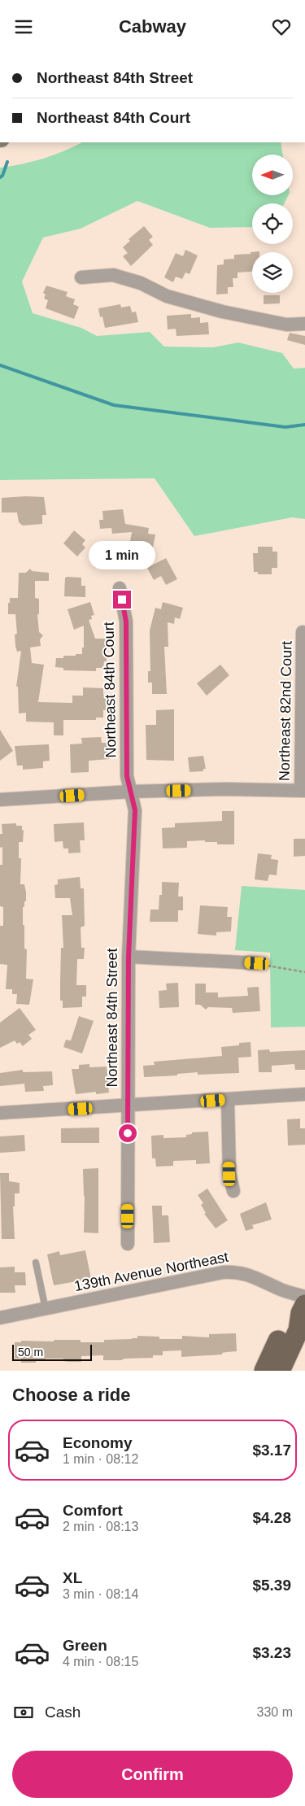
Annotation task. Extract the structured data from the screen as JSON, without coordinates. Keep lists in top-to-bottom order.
{
  "streets": {
    "street": [
      "Northeast 84th Court",
      "Northeast 82nd Court",
      "Northeast 84th Street",
      "139th Avenue Northeast"
    ]
  },
  "crossings": [
    ["Northeast 84th Court", "Northeast 84th Street"]
  ],
  "scale_bar": "50 m",
  "north": "left",
  "page": {
    "header": "Cabway",
    "banner": ["Northeast 84th Street", "Northeast 84th Court"],
    "bubble": "1 min",
    "scale": "50 m",
    "heading": "Choose a ride",
    "list": [
      {
        "name": "Economy",
        "note": "1 min · 08:12",
        "value": "$3.17"
      },
      {
        "name": "Comfort",
        "note": "2 min · 08:13",
        "value": "$4.28"
      },
      {
        "name": "XL",
        "note": "3 min · 08:14",
        "value": "$5.39"
      },
      {
        "name": "Green",
        "note": "4 min · 08:15",
        "value": "$3.23"
      }
    ],
    "pay": ["Cash", "330 m"],
    "buttons": "Confirm"
  }
}
